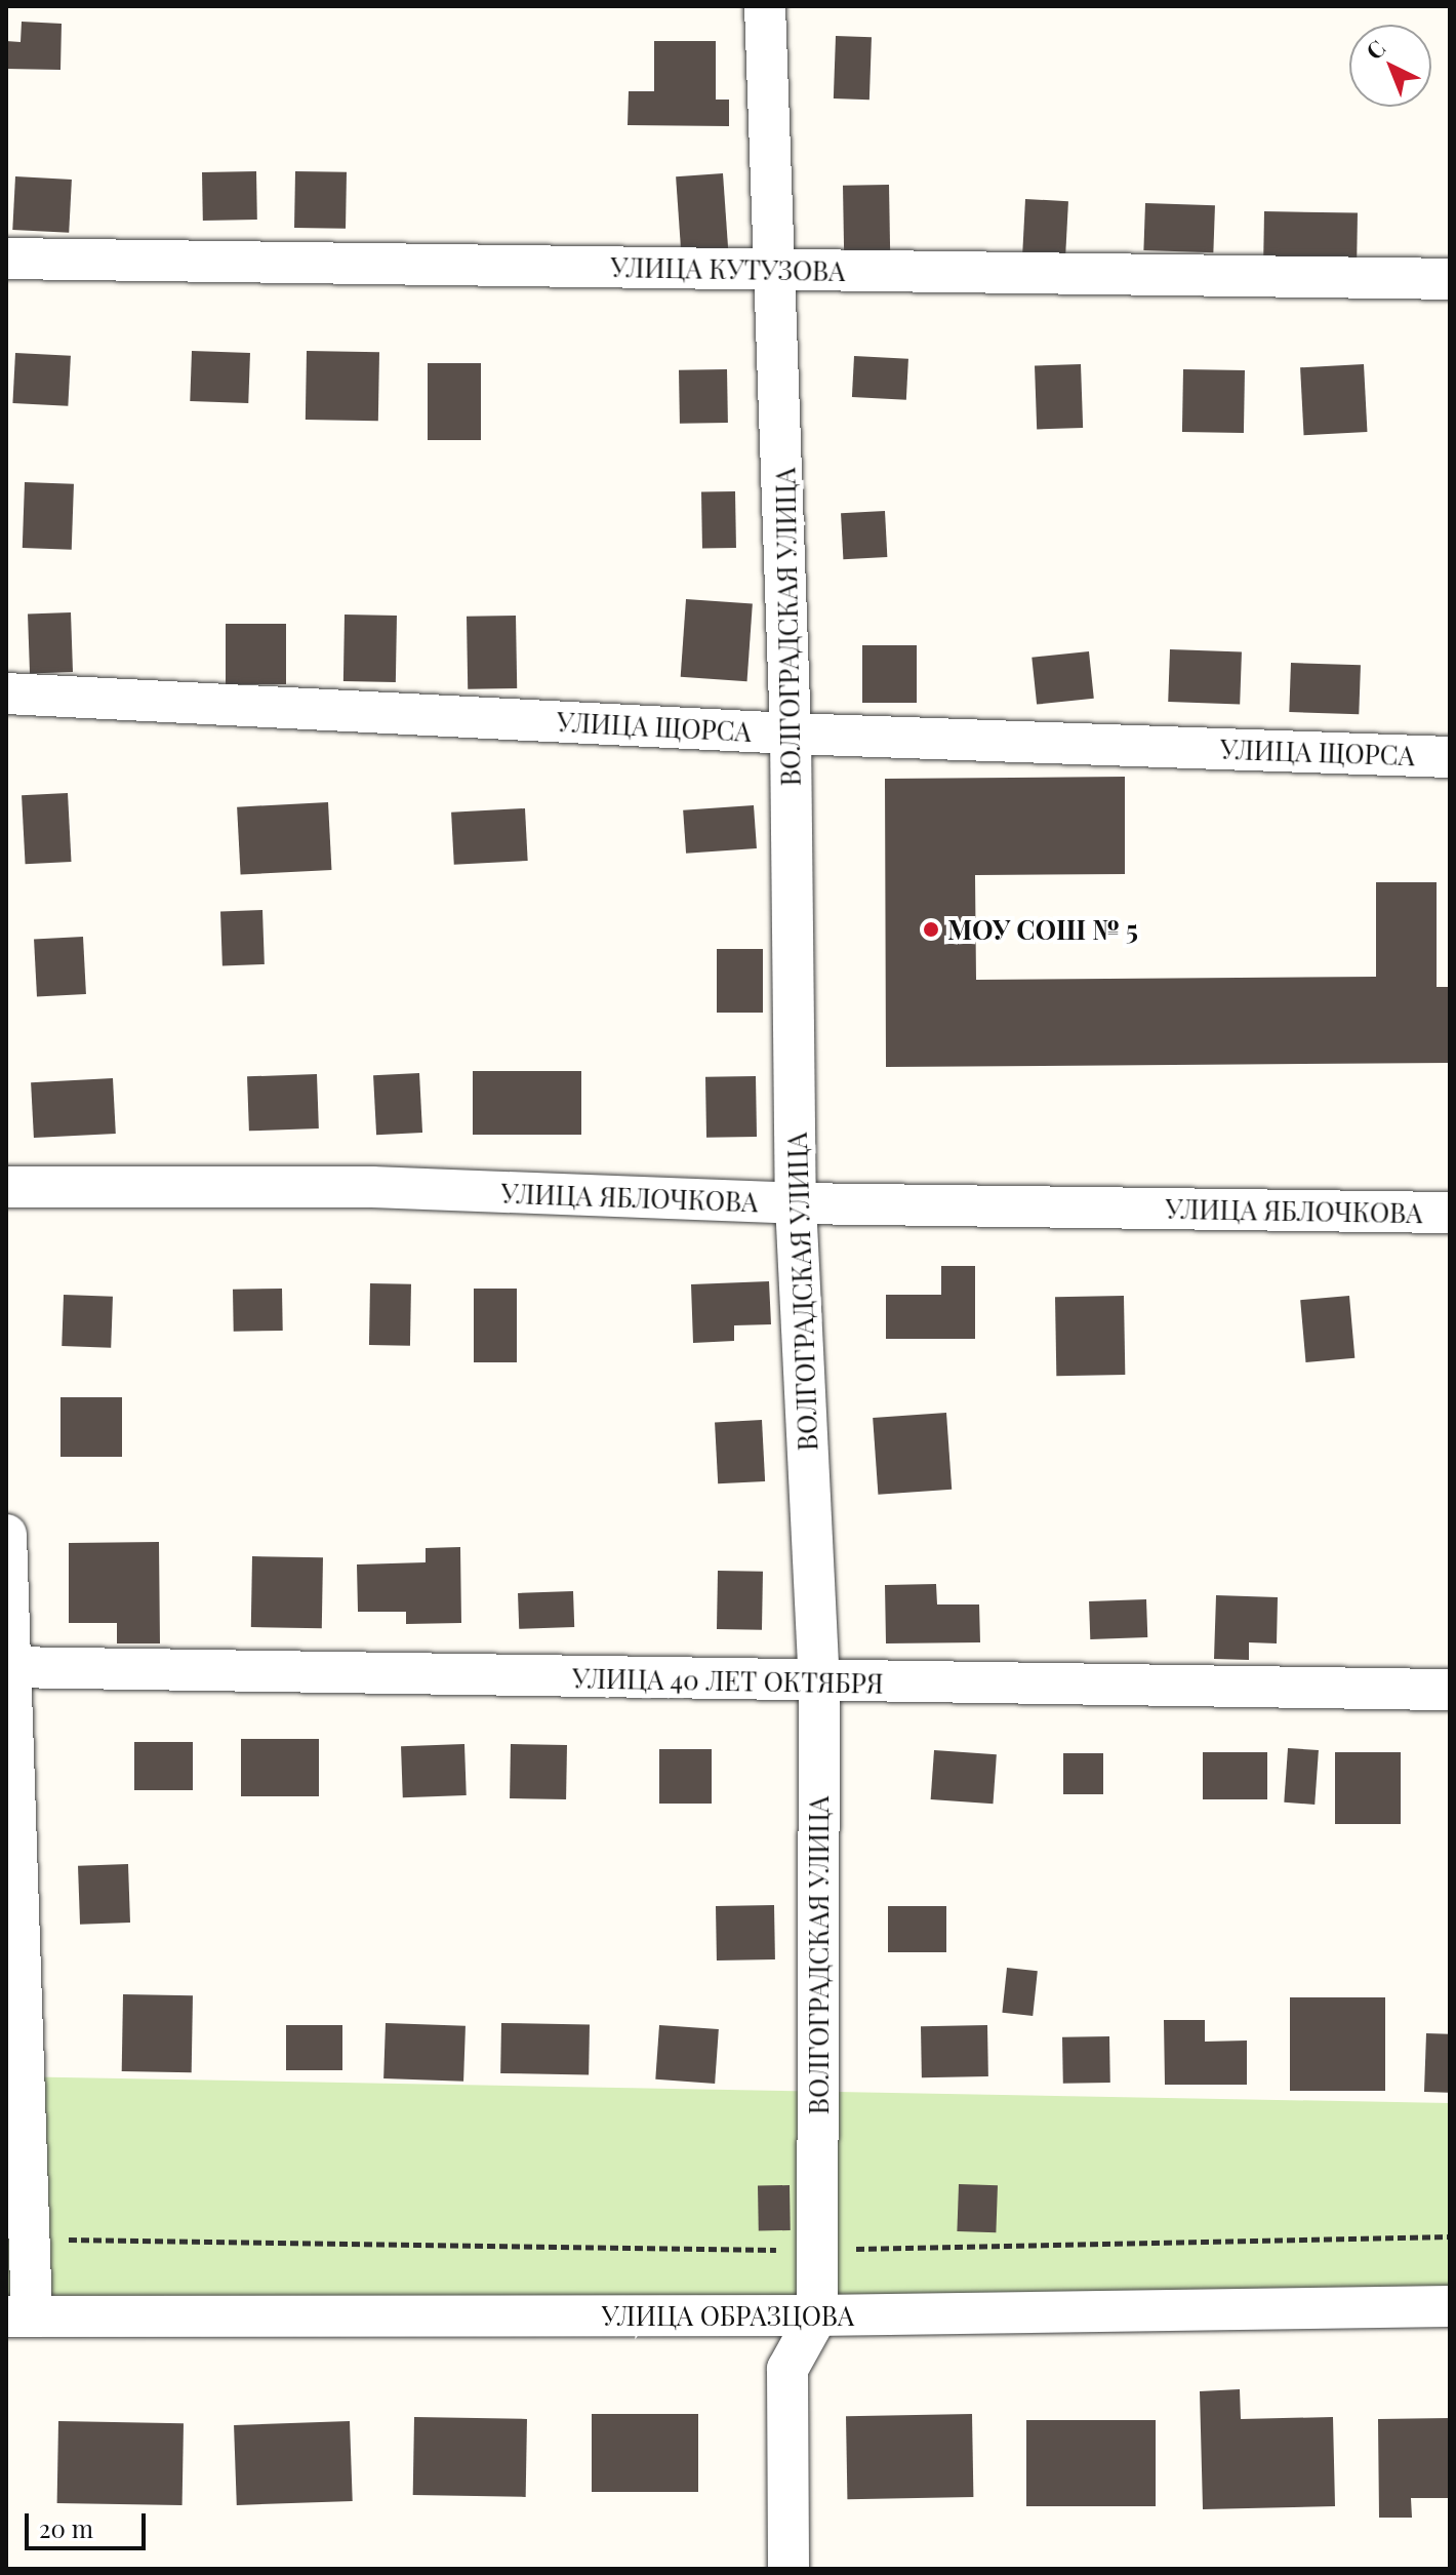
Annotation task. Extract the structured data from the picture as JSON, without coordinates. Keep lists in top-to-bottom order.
{
  "streets": {
    "street": [
      "УЛИЦА КУТУЗОВА",
      "ВОЛГОГРАДСКАЯ УЛИЦА",
      "УЛИЦА ЩОРСА",
      "УЛИЦА ЯБЛОЧКОВА",
      "УЛИЦА 40 ЛЕТ ОКТЯБРЯ",
      "УЛИЦА ОБРАЗЦОВА"
    ]
  },
  "crossings": [
    ["УЛИЦА КУТУЗОВА", "ВОЛГОГРАДСКАЯ УЛИЦА"],
    ["ВОЛГОГРАДСКАЯ УЛИЦА", "УЛИЦА ЩОРСА"],
    ["ВОЛГОГРАДСКАЯ УЛИЦА", "УЛИЦА ЯБЛОЧКОВА"],
    ["ВОЛГОГРАДСКАЯ УЛИЦА", "УЛИЦА 40 ЛЕТ ОКТЯБРЯ"],
    ["ВОЛГОГРАДСКАЯ УЛИЦА", "УЛИЦА ОБРАЗЦОВА"]
  ],
  "places": ["МОУ СОШ № 5"],
  "scale_bar": "20 m",
  "north": "top left"
}
